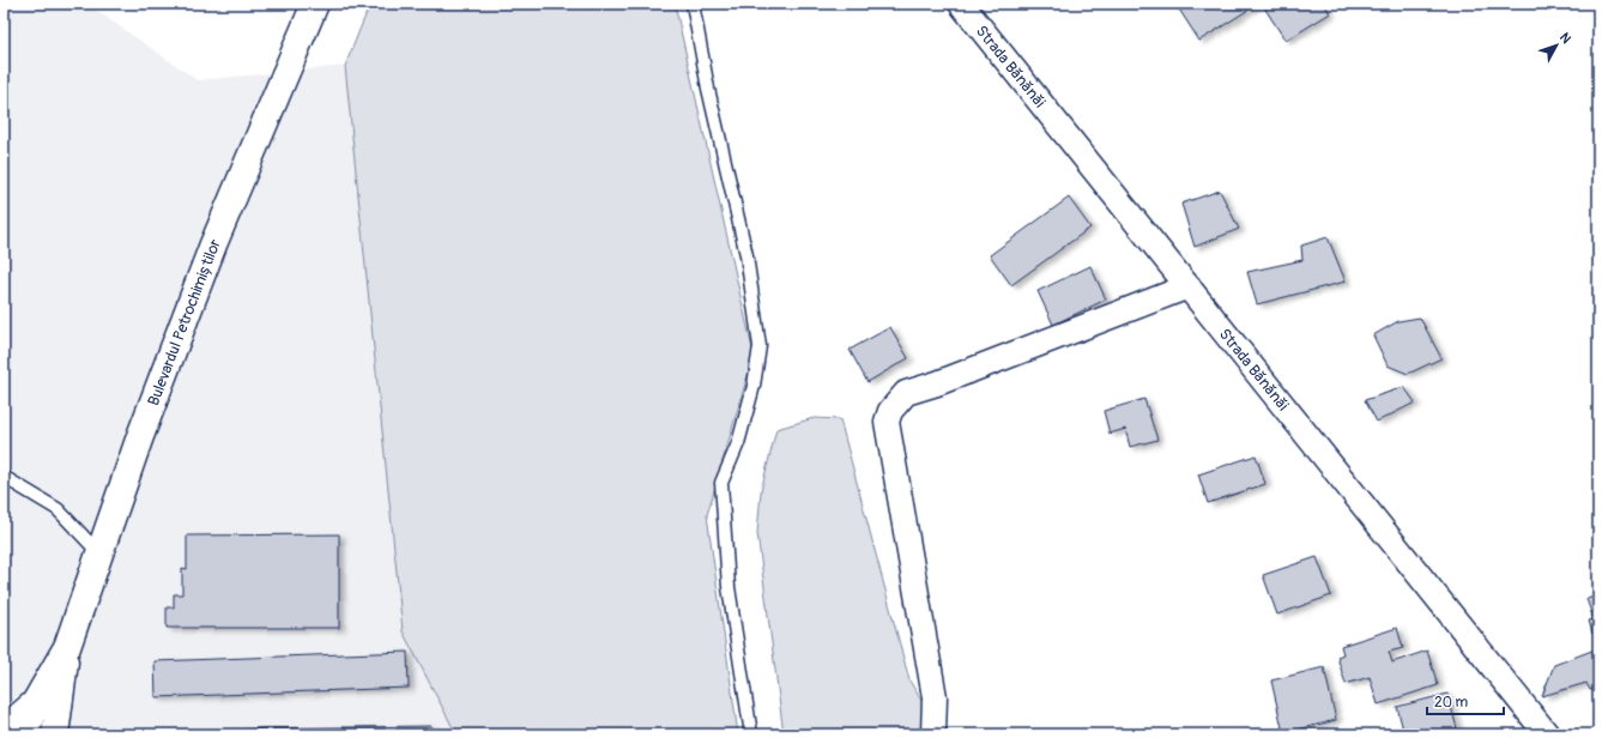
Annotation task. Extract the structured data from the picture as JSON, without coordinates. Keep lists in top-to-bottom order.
{
  "streets": {
    "main road": ["Bulevardul Petrochimiștilor"],
    "street": ["Strada Bănănăi"]
  },
  "scale_bar": "20 m",
  "north": "top right"
}
